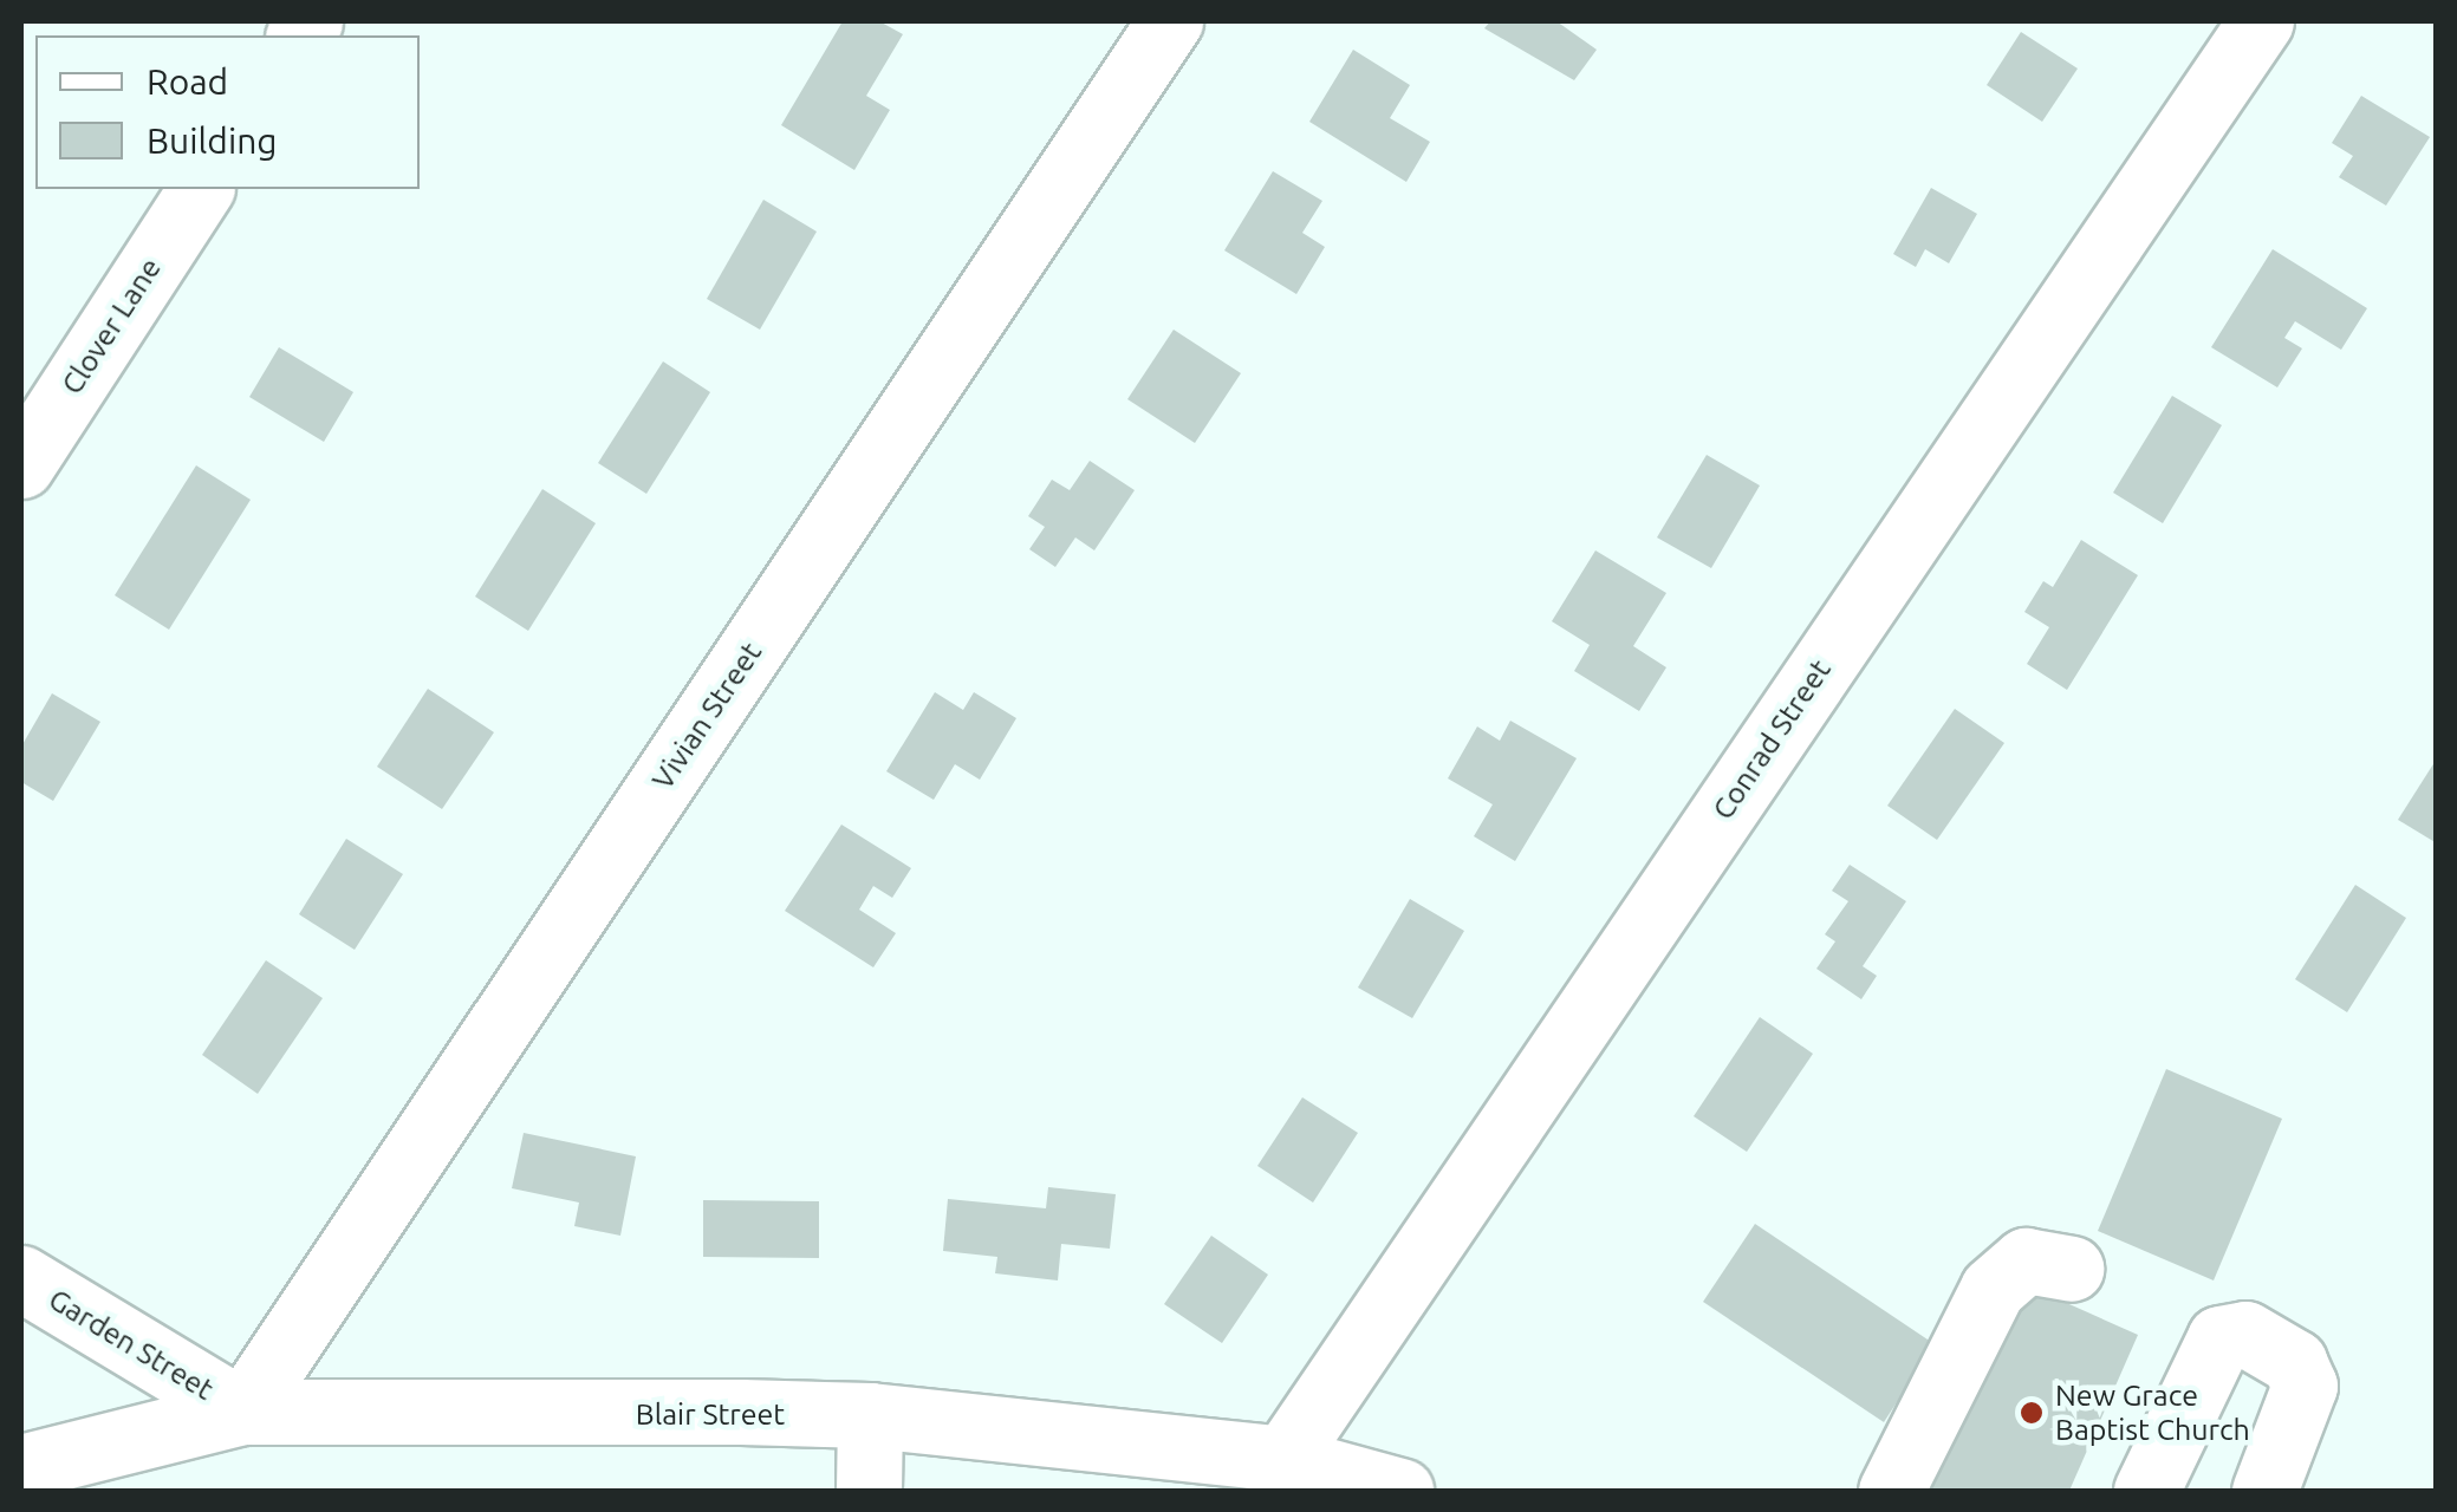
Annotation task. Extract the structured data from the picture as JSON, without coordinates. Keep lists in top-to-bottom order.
{
  "streets": {
    "street": [
      "Clover Lane",
      "Vivian Street",
      "Conrad Street",
      "Garden Street",
      "Blair Street"
    ]
  },
  "crossings": [
    ["Vivian Street", "Garden Street"],
    ["Vivian Street", "Blair Street"],
    ["Conrad Street", "Blair Street"],
    ["Garden Street", "Blair Street"]
  ],
  "places": ["New Grace Baptist Church"],
  "legend": ["Road", "Building"]
}
